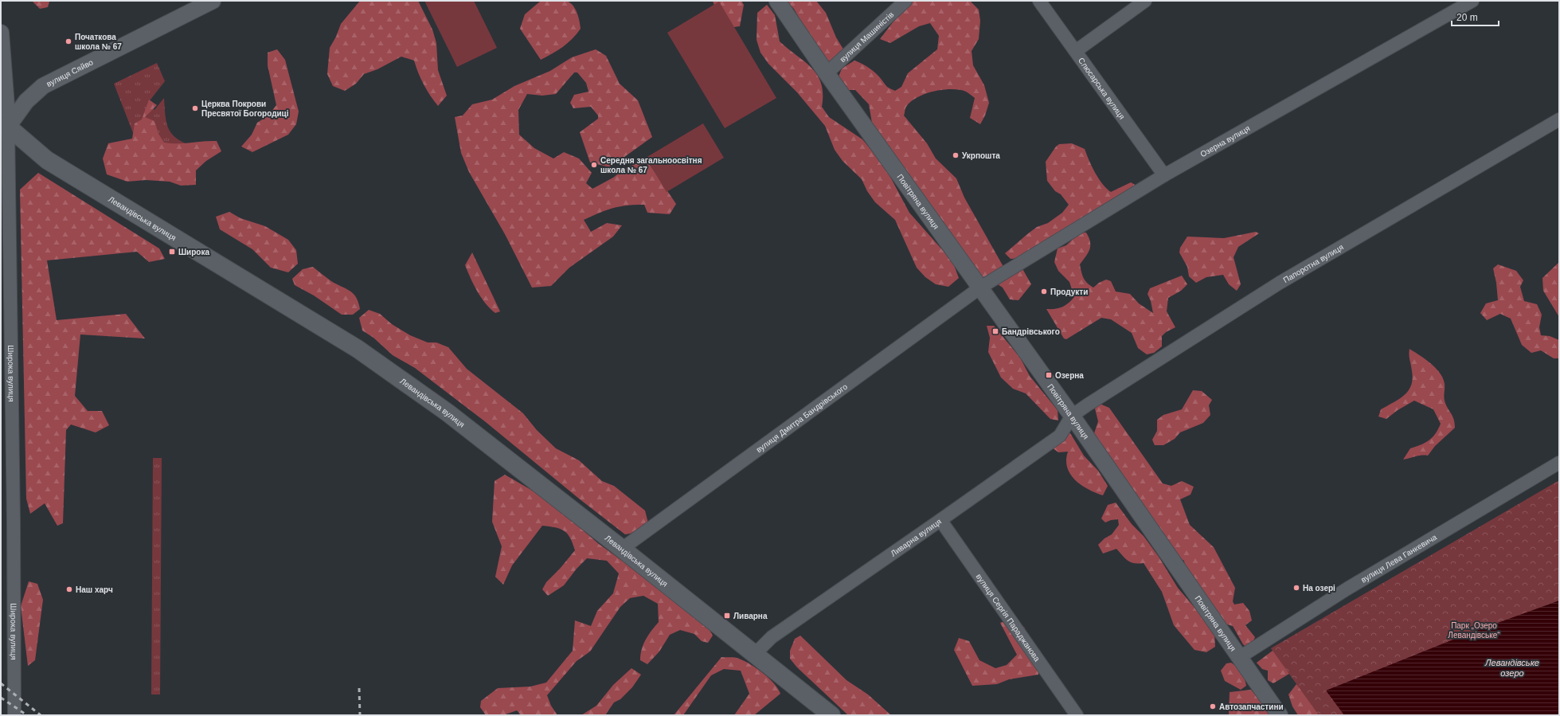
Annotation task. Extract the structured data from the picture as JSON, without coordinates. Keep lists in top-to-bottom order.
{
  "streets": {
    "main road": ["Левандівська вулиця"],
    "street": [
      "вулиця Машиністів",
      "вулиця Сяйво",
      "Слюсарська вулиця",
      "Озерна вулиця",
      "Повітряна вулиця",
      "Папоротна вулиця",
      "Широка вулиця",
      "вулиця Дмитра Бандрівського",
      "Ливарна вулиця",
      "вулиця Лева Ганкевича",
      "вулиця Сергія Параджанова"
    ]
  },
  "crossings": [
    ["вулиця Машиністів", "Повітряна вулиця"],
    ["вулиця Сяйво", "Левандівська вулиця"],
    ["вулиця Сяйво", "Широка вулиця"],
    ["Слюсарська вулиця", "Озерна вулиця"],
    ["Озерна вулиця", "Повітряна вулиця"],
    ["Озерна вулиця", "вулиця Дмитра Бандрівського"],
    ["Повітряна вулиця", "Папоротна вулиця"],
    ["Повітряна вулиця", "вулиця Дмитра Бандрівського"],
    ["Повітряна вулиця", "Ливарна вулиця"],
    ["Повітряна вулиця", "вулиця Лева Ганкевича"],
    ["Левандівська вулиця", "Широка вулиця"],
    ["Левандівська вулиця", "вулиця Дмитра Бандрівського"],
    ["Левандівська вулиця", "Ливарна вулиця"],
    ["Папоротна вулиця", "Ливарна вулиця"],
    ["Ливарна вулиця", "вулиця Сергія Параджанова"]
  ],
  "water": ["Левандівське озеро"],
  "parks": ["Парк „Озеро Левандівське“"],
  "places": {
    "other": [
      "Початкова школа № 67",
      "Церква Покрови Пресвятої Богородиці",
      "Укрпошта",
      "Середня загальноосвітня школа № 67",
      "Продукти",
      "На озері",
      "Наш харч",
      "Автозапчастини"
    ],
    "transit": [
      "Широка",
      "Бандрівського",
      "Озерна",
      "Ливарна"
    ]
  },
  "scale_bar": "20 m"
}
